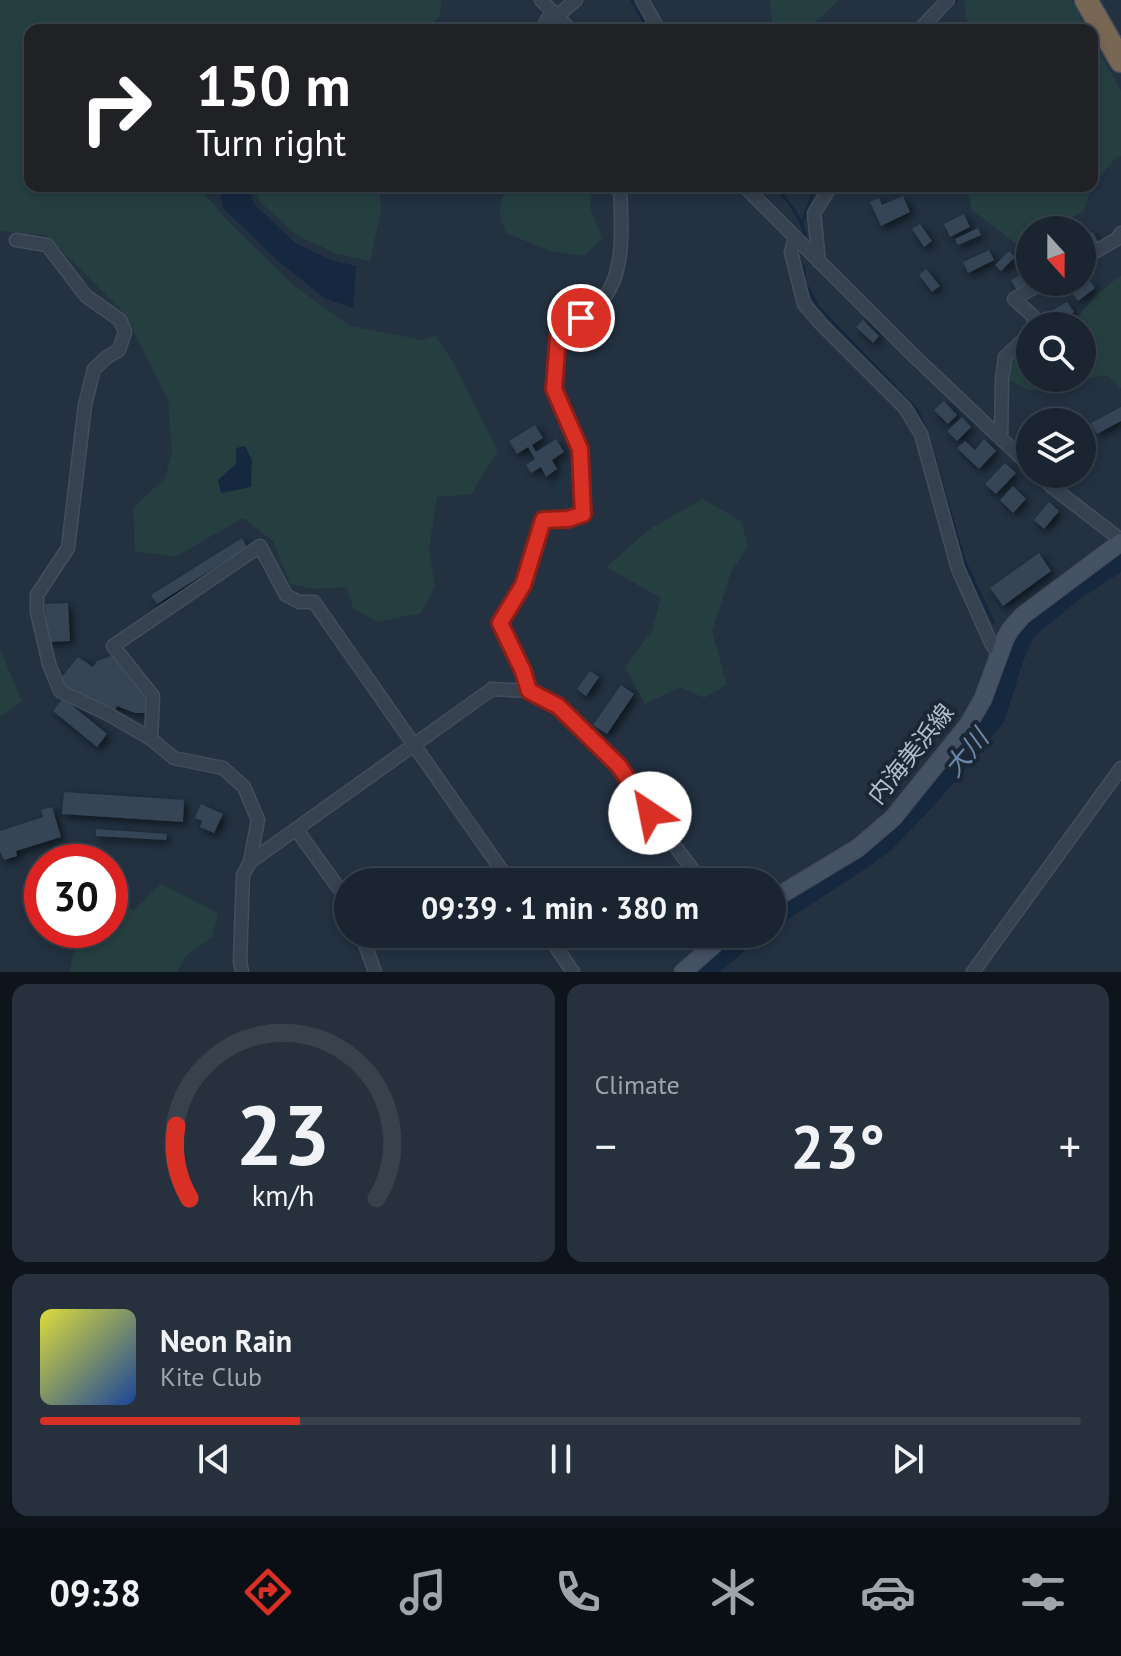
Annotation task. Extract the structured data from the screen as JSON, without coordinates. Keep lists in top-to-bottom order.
{
  "streets": {
    "main road": ["内海美浜線"]
  },
  "water": ["大川"],
  "north": "bottom",
  "page": {
    "turn": ["150 m", "Turn right"],
    "limit": "30",
    "trip": "09:39 · 1 min · 380 m",
    "tile": "Climate",
    "heat": ["−", "23°", "+"],
    "song": ["Neon Rain", "Kite Club"],
    "tabs": "09:38",
    "gauge": ["23", "km/h"]
  }
}
